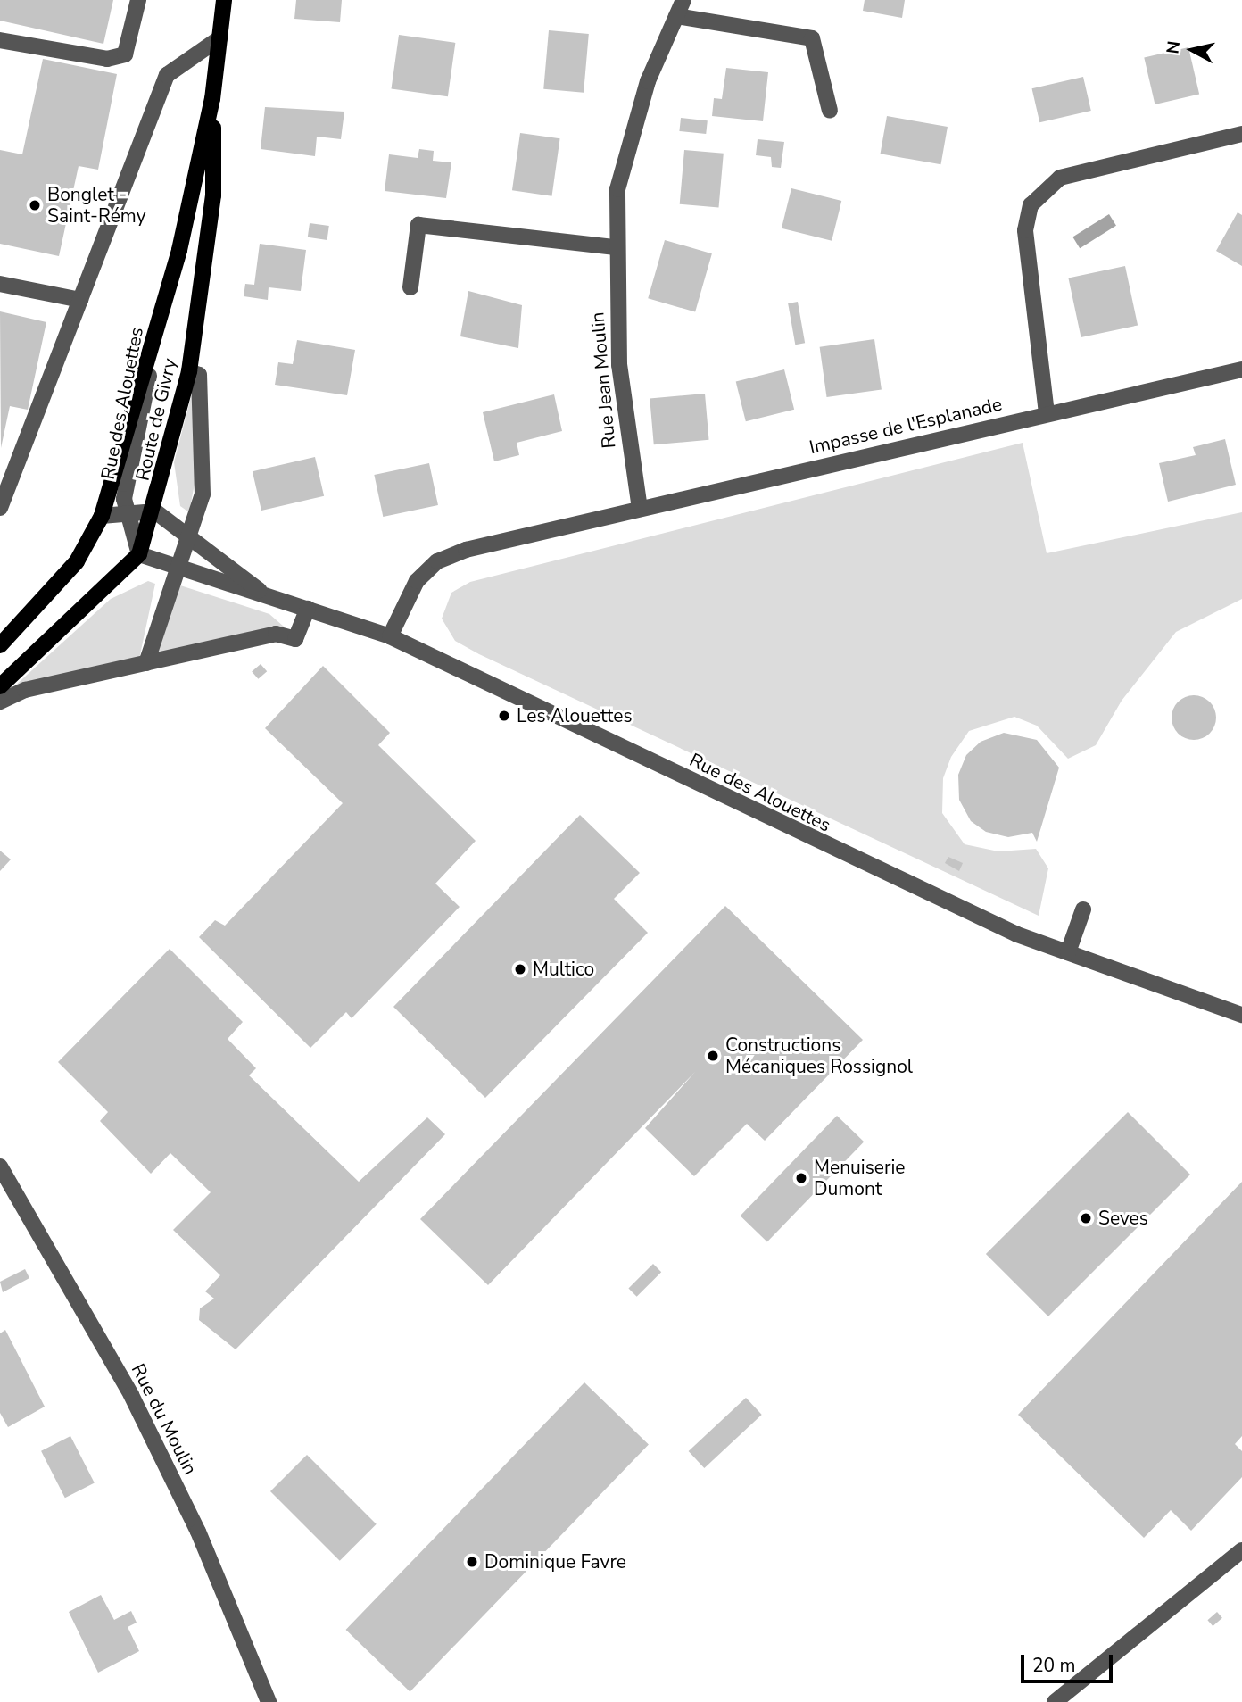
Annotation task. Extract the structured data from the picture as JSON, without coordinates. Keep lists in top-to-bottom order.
{
  "streets": {
    "main road": ["Route de Givry"],
    "street": [
      "Rue Jean Moulin",
      "Rue des Alouettes",
      "Impasse de l'Esplanade",
      "Rue du Moulin"
    ]
  },
  "crossings": [
    ["Rue Jean Moulin", "Impasse de l'Esplanade"],
    ["Rue des Alouettes", "Route de Givry"],
    ["Rue des Alouettes", "Impasse de l'Esplanade"]
  ],
  "places": [
    "Bonglet - Saint-Rémy",
    "Les Alouettes",
    "Multico",
    "Constructions Mécaniques Rossignol",
    "Menuiserie Dumont",
    "Seves",
    "Dominique Favre"
  ],
  "scale_bar": "20 m",
  "north": "left"
}
